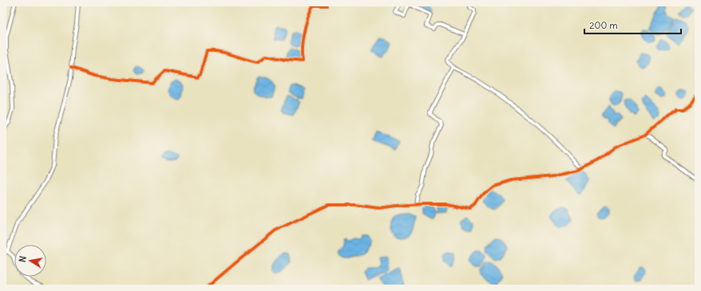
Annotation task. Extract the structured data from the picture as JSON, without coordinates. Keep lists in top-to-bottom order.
{
  "scale_bar": "200 m",
  "north": "left"
}
